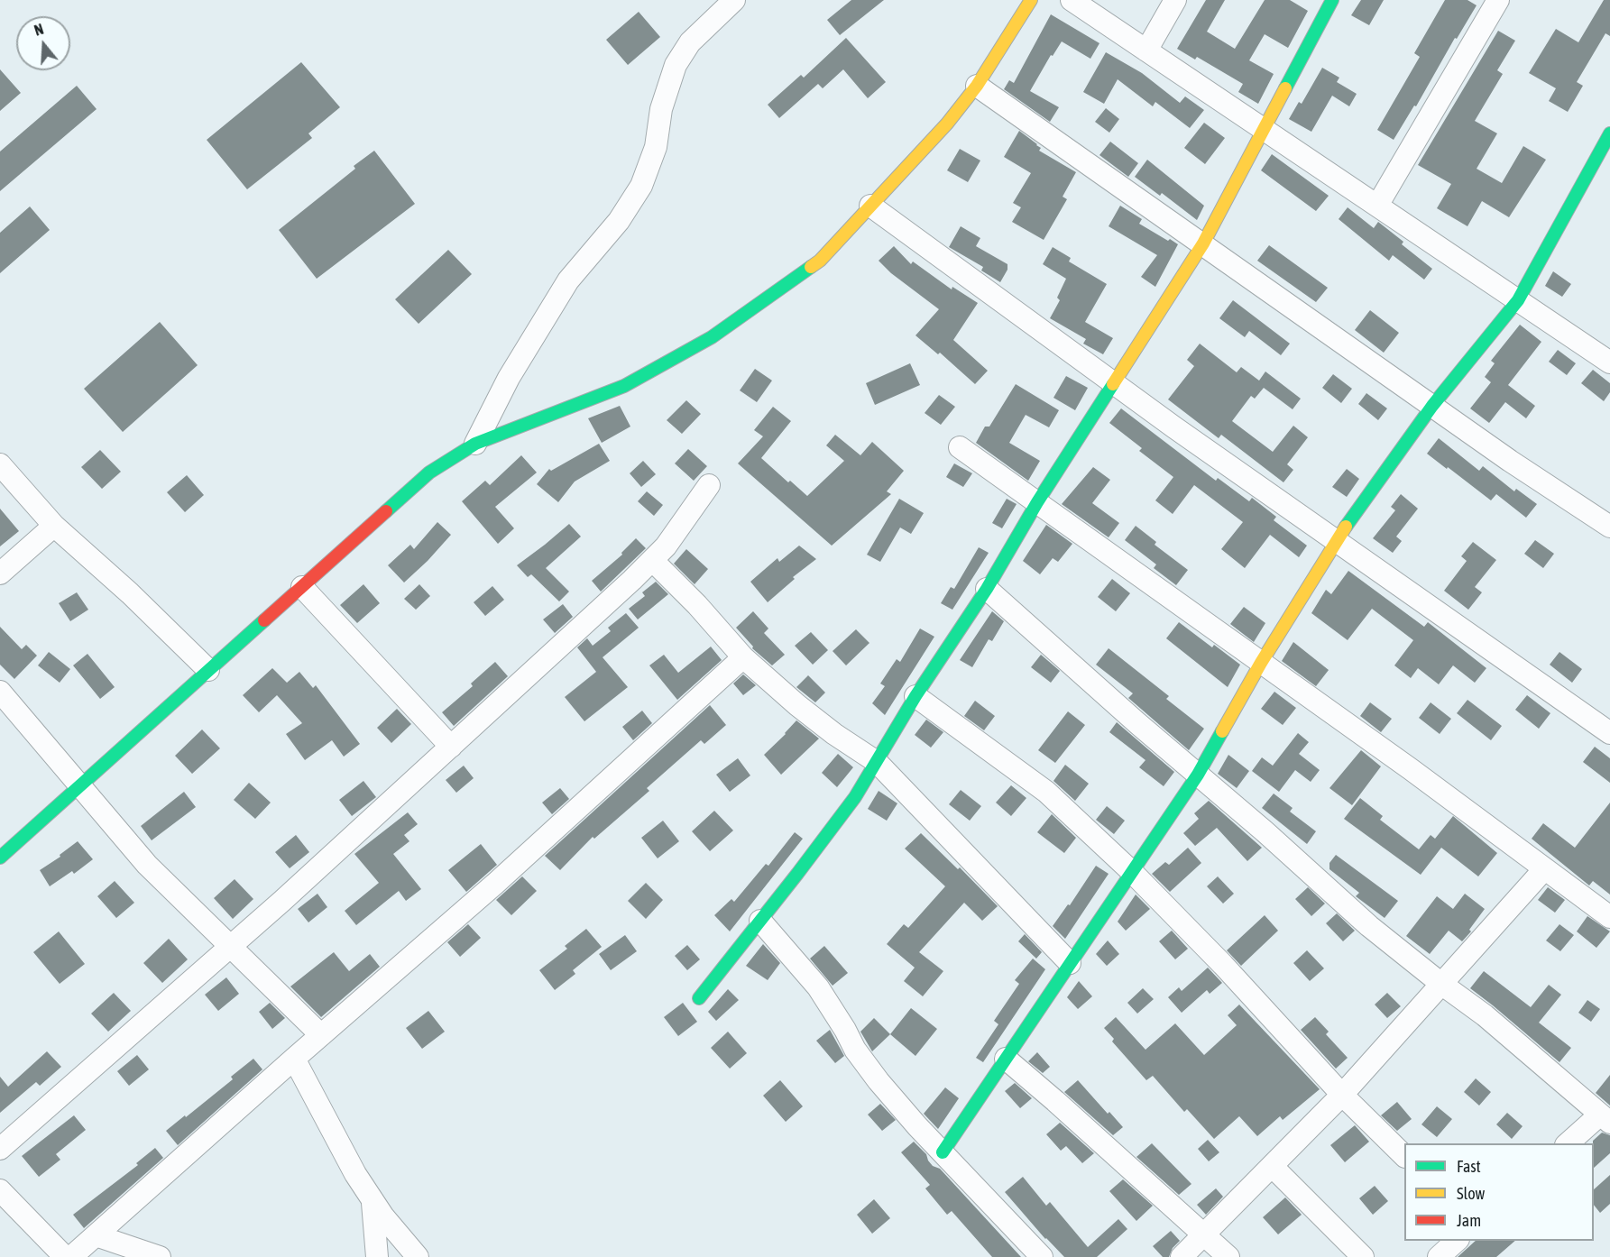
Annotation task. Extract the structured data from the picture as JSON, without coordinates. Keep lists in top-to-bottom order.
{
  "legend": ["Fast", "Slow", "Jam"],
  "north": "top"
}
